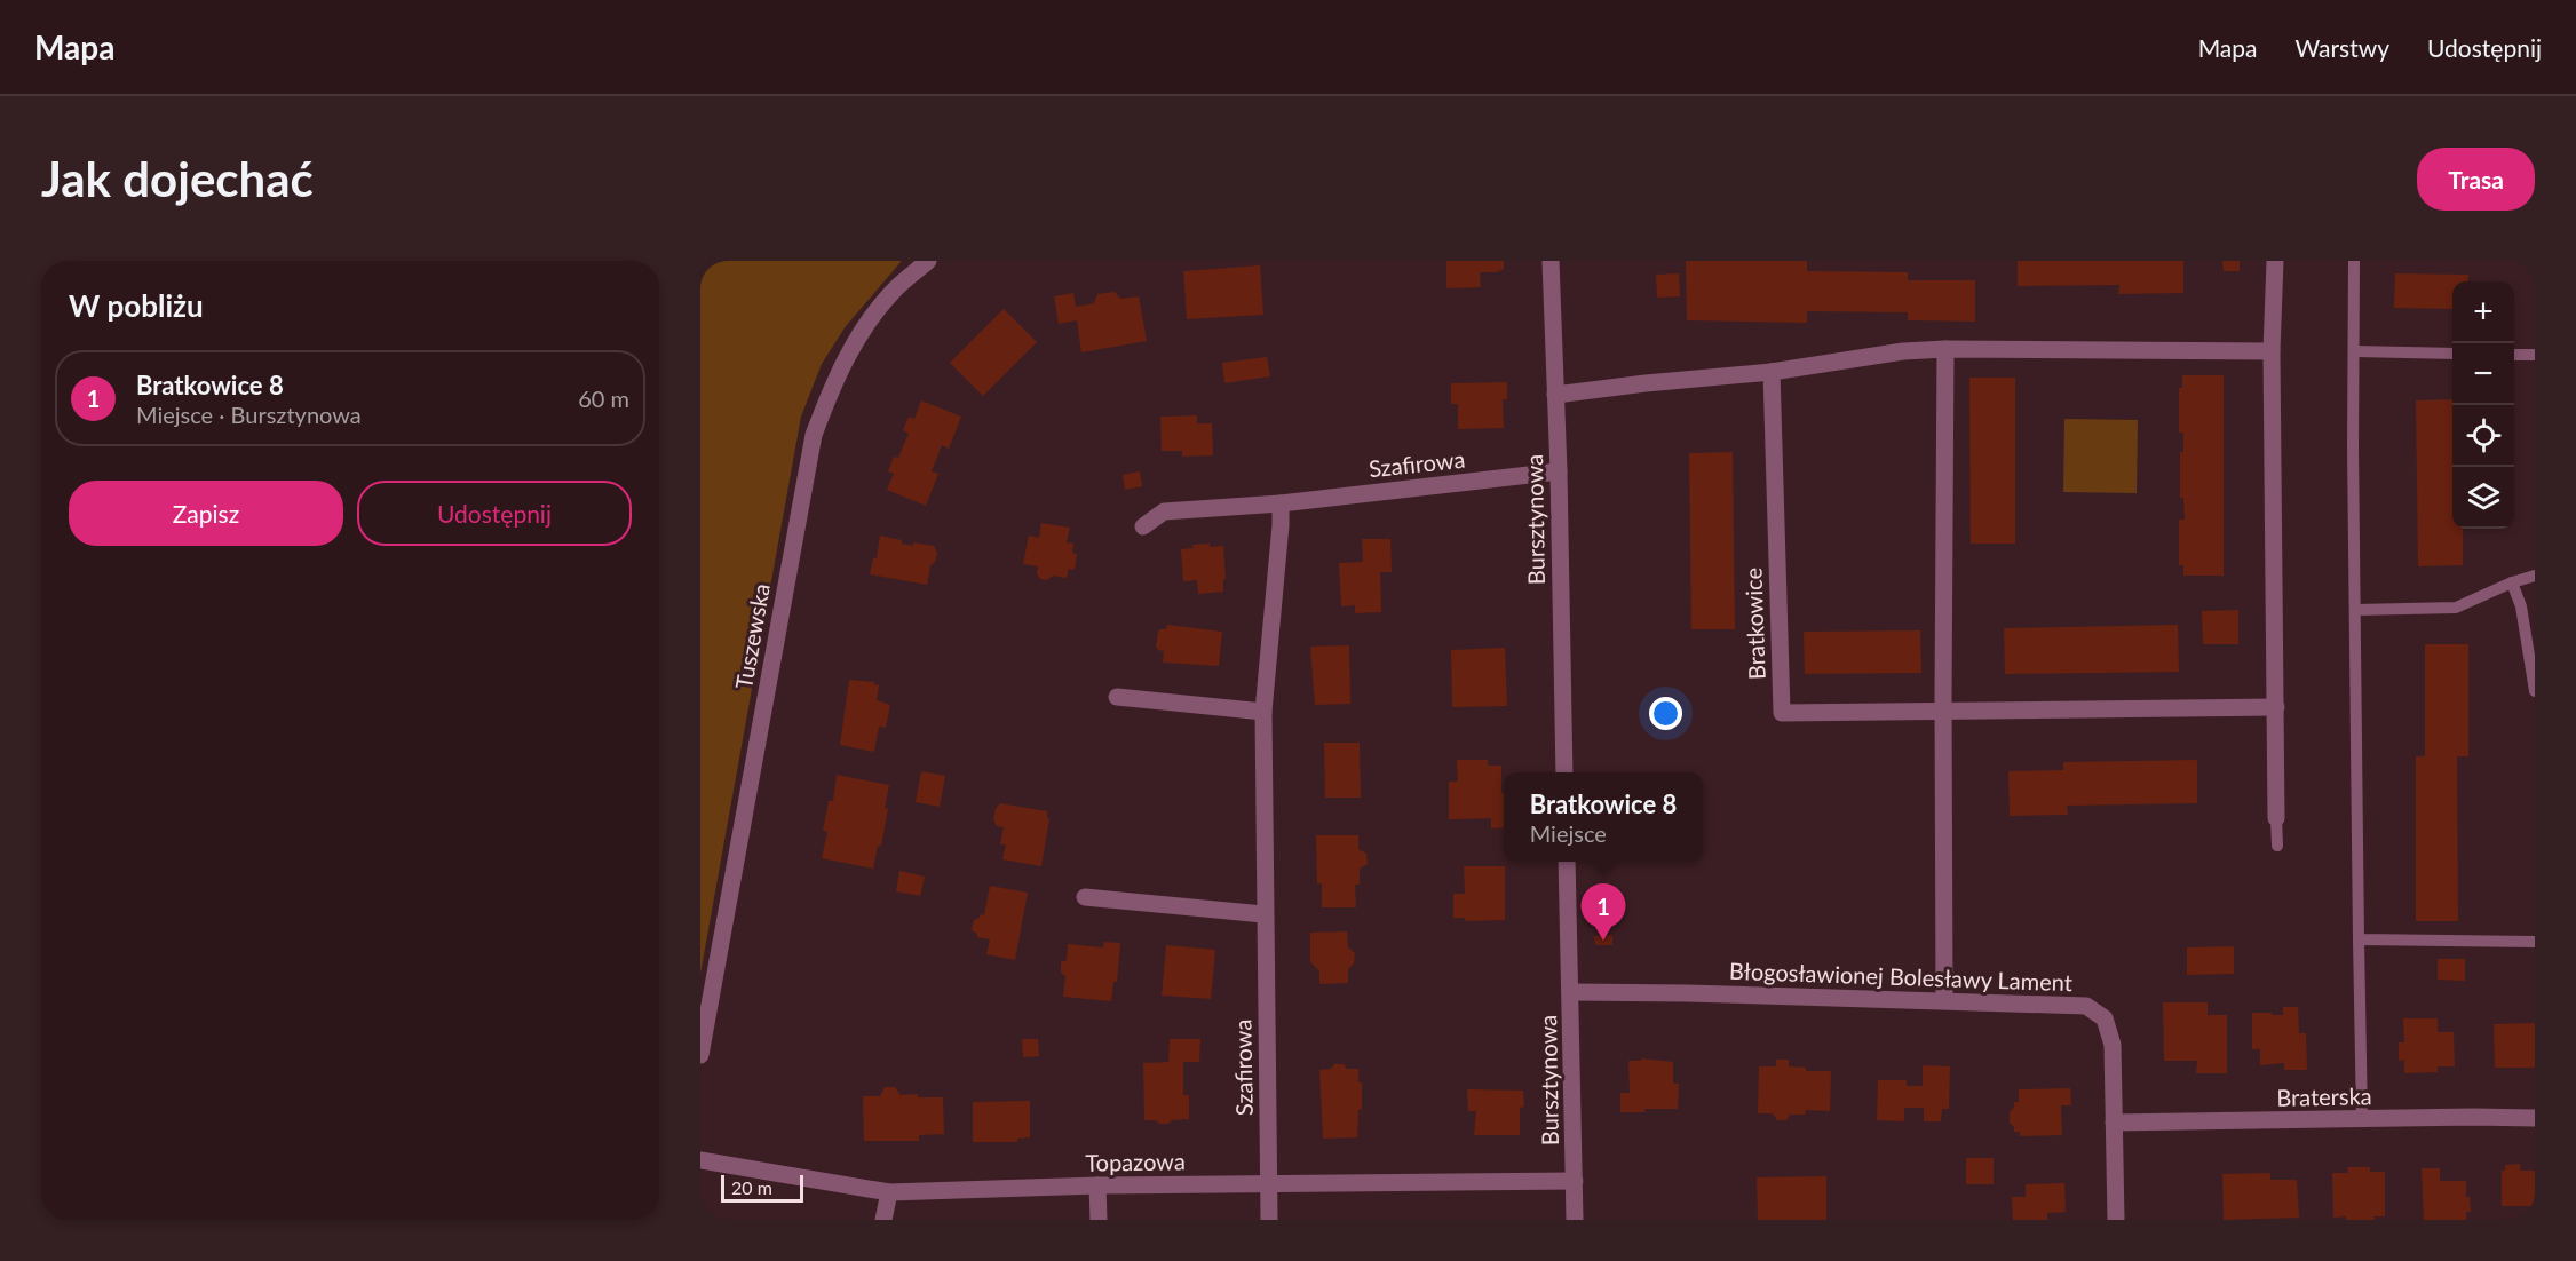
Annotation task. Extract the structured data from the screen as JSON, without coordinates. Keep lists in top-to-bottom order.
{
  "streets": {
    "street": [
      "Szafirowa",
      "Bursztynowa",
      "Bratkowice",
      "Tuszewska",
      "Błogosławionej Bolesławy Lament",
      "Braterska",
      "Topazowa"
    ]
  },
  "crossings": [
    ["Szafirowa", "Bursztynowa"],
    ["Szafirowa", "Topazowa"],
    ["Bursztynowa", "Błogosławionej Bolesławy Lament"],
    ["Bursztynowa", "Topazowa"],
    ["Błogosławionej Bolesławy Lament", "Braterska"]
  ],
  "scale_bar": "20 m",
  "page": {
    "header": "Mapa",
    "nav": ["Mapa", "Warstwy", "Udostępnij"],
    "buttons": [
      "Trasa",
      ["Zapisz", "Udostępnij"]
    ],
    "title": "Jak dojechać",
    "heading": "W pobliżu",
    "map_buttons": ["+", "−"],
    "list": [
      {
        "mark": "1",
        "name": "Bratkowice 8",
        "note": "Miejsce · Bursztynowa",
        "value": "60 m"
      }
    ],
    "popup": ["Bratkowice 8", "Miejsce"],
    "pins": "1",
    "scale": "20 m"
  }
}
